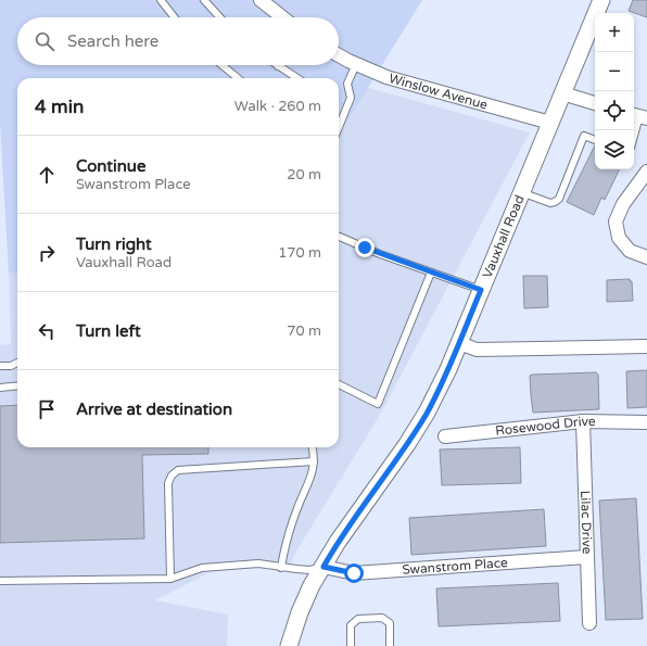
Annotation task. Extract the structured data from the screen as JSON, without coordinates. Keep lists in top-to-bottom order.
{
  "streets": {
    "street": [
      "Winslow Avenue",
      "Vauxhall Road",
      "Rosewood Drive",
      "Lilac Drive",
      "Swanstrom Place"
    ]
  },
  "crossings": [
    ["Winslow Avenue", "Vauxhall Road"],
    ["Vauxhall Road", "Swanstrom Place"],
    ["Rosewood Drive", "Lilac Drive"],
    ["Lilac Drive", "Swanstrom Place"]
  ],
  "page": {
    "map_buttons": ["+", "−"],
    "search": "Search here",
    "heading": ["4 min", "Walk · 260 m"],
    "list": [
      ["Continue", "Swanstrom Place", "20 m"],
      ["Turn right", "Vauxhall Road", "170 m"],
      ["Turn left", "70 m"],
      "Arrive at destination"
    ]
  }
}
